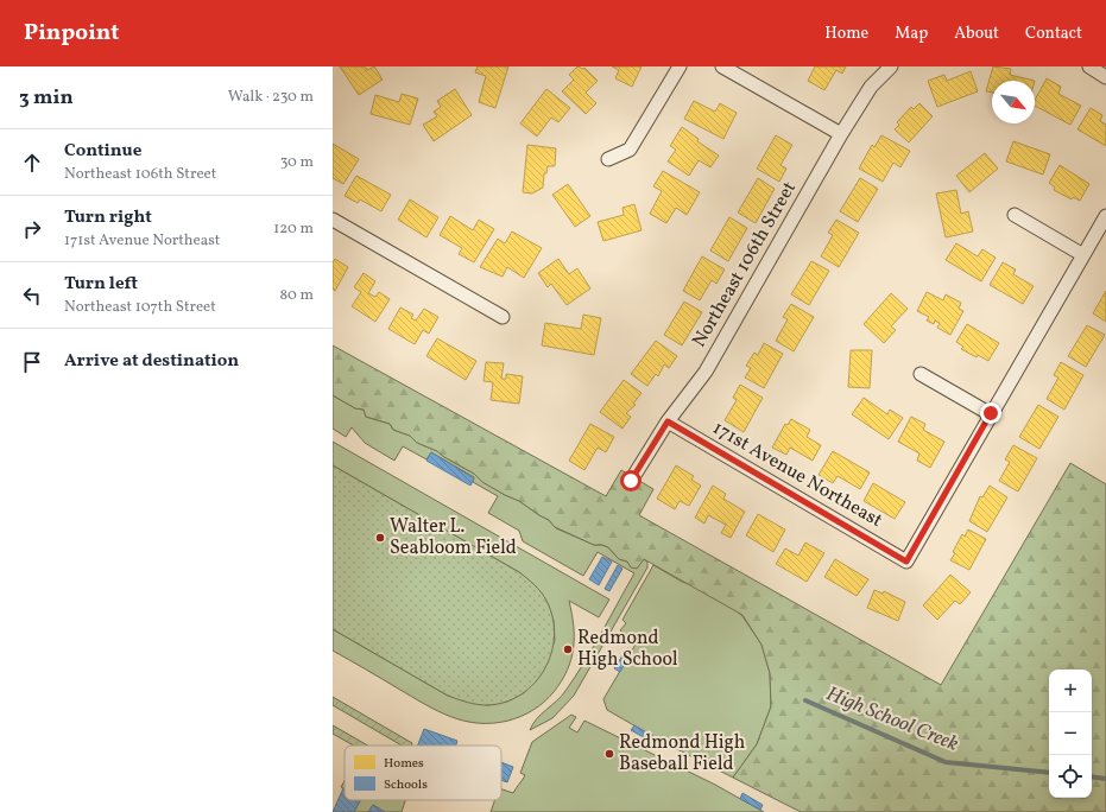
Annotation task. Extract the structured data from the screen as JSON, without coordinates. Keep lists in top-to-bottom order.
{
  "streets": {
    "street": ["Northeast 106th Street", "171st Avenue Northeast"]
  },
  "crossings": [
    ["Northeast 106th Street", "171st Avenue Northeast"]
  ],
  "water": ["High School Creek"],
  "places": ["Walter L. Seabloom Field", "Redmond High School", "Redmond High Baseball Field"],
  "legend": ["Homes", "Schools"],
  "north": "bottom right",
  "page": {
    "header": "Pinpoint",
    "nav": [
      "Home",
      "Map",
      "About",
      "Contact"
    ],
    "heading": ["3 min", "Walk · 230 m"],
    "list": [
      ["Continue", "Northeast 106th Street", "30 m"],
      ["Turn right", "171st Avenue Northeast", "120 m"],
      ["Turn left", "Northeast 107th Street", "80 m"],
      "Arrive at destination"
    ],
    "map_buttons": ["+", "−"]
  }
}
